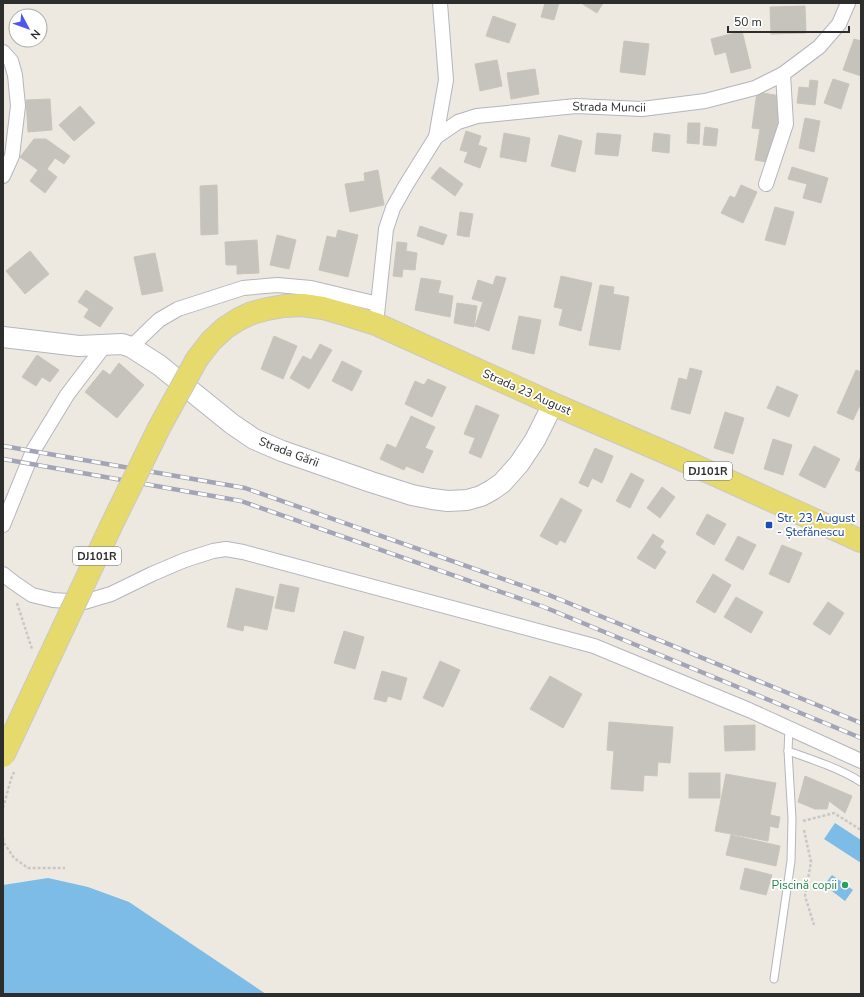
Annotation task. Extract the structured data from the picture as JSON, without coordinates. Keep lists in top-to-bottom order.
{
  "streets": {
    "main road": ["Strada 23 August", "DJ101R"],
    "street": ["Strada Muncii", "Strada Gării"]
  },
  "crossings": [
    ["Strada Muncii", "Strada 23 August"],
    ["Strada 23 August", "Strada Gării"]
  ],
  "places": {
    "transit": ["Str. 23 August - Ștefănescu"],
    "other": ["Piscină copii"]
  },
  "scale_bar": "50 m",
  "north": "bottom right"
}
